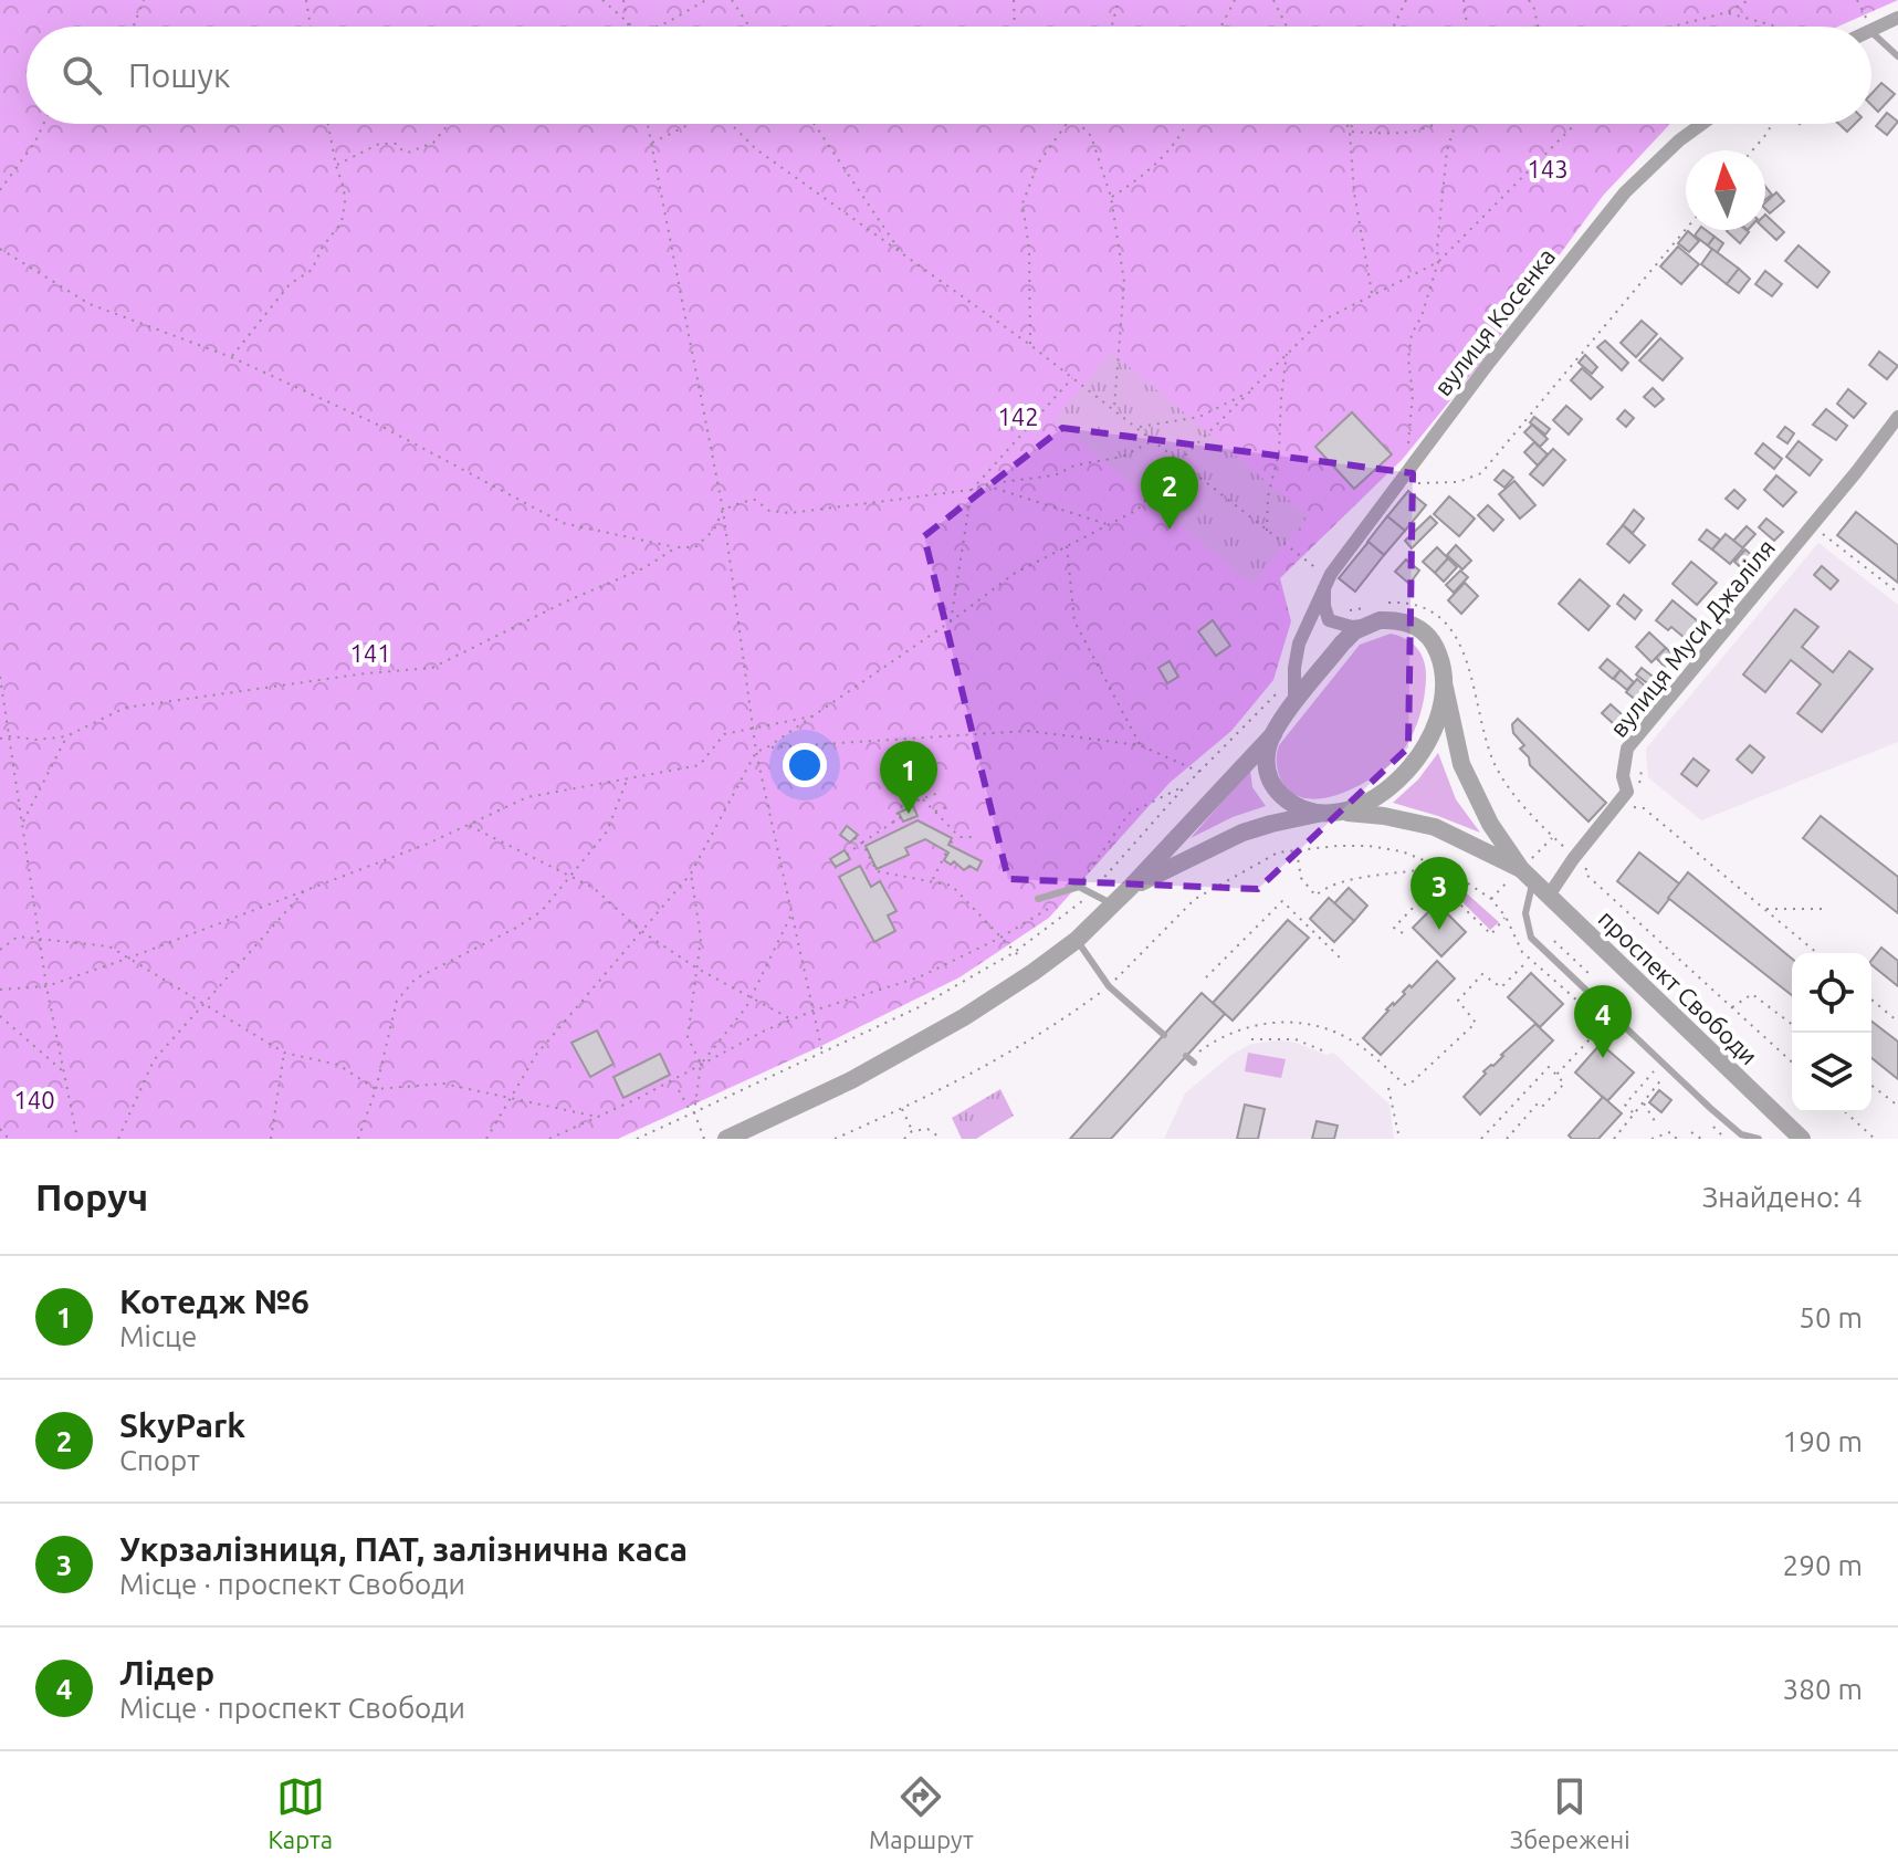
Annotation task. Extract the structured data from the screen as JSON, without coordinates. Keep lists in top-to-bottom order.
{
  "streets": {
    "street": ["вулиця Косенка", "вулиця Муси Джаліля", "проспект Свободи"]
  },
  "crossings": [
    ["вулиця Косенка", "проспект Свободи"],
    ["вулиця Муси Джаліля", "проспект Свободи"]
  ],
  "parks": [
    "143",
    "142",
    "141",
    "140"
  ],
  "north": "top",
  "page": {
    "search": "Пошук",
    "pins": [
      "2",
      "1",
      "3",
      "4"
    ],
    "heading": ["Поруч", "Знайдено: 4"],
    "list": [
      {
        "mark": "1",
        "name": "Котедж №6",
        "note": "Місце",
        "value": "50 m"
      },
      {
        "mark": "2",
        "name": "SkyPark",
        "note": "Спорт",
        "value": "190 m"
      },
      {
        "mark": "3",
        "name": "Укрзалізниця, ПАТ, залізнична каса",
        "note": "Місце · проспект Свободи",
        "value": "290 m"
      },
      {
        "mark": "4",
        "name": "Лідер",
        "note": "Місце · проспект Свободи",
        "value": "380 m"
      }
    ],
    "nav": ["Карта", "Маршрут", "Збережені"]
  }
}
